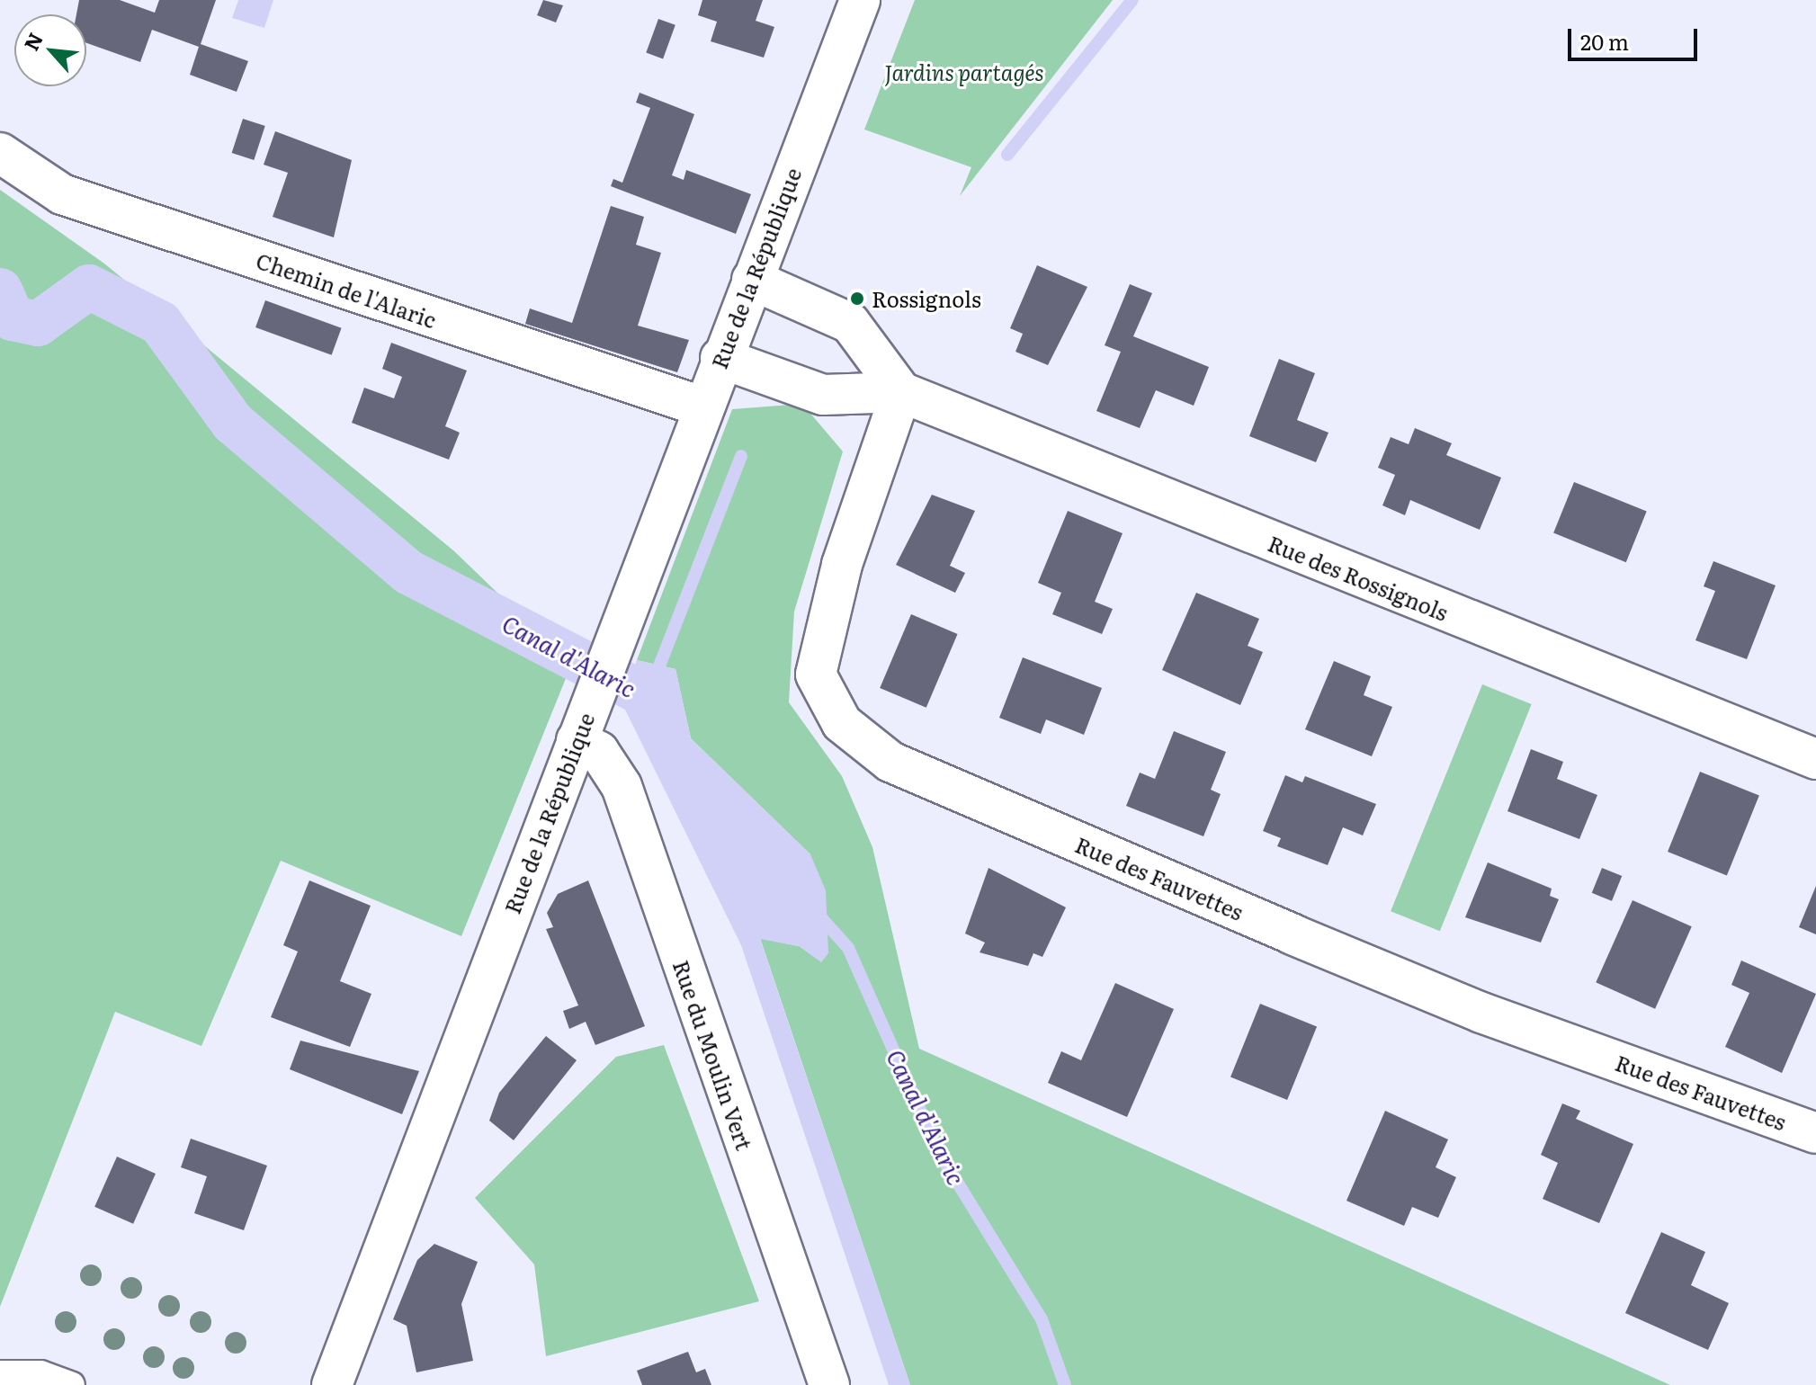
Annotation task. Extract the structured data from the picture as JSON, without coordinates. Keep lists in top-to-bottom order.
{
  "streets": {
    "street": [
      "Rue de la République",
      "Chemin de l'Alaric",
      "Rue des Rossignols",
      "Rue des Fauvettes",
      "Rue du Moulin Vert"
    ]
  },
  "crossings": [
    ["Rue de la République", "Chemin de l'Alaric"],
    ["Rue de la République", "Rue des Rossignols"],
    ["Rue de la République", "Rue du Moulin Vert"],
    ["Rue des Rossignols", "Rue des Fauvettes"]
  ],
  "water": ["Canal d'Alaric"],
  "parks": ["Jardins partagés"],
  "places": ["Rossignols"],
  "scale_bar": "20 m",
  "north": "top left"
}
